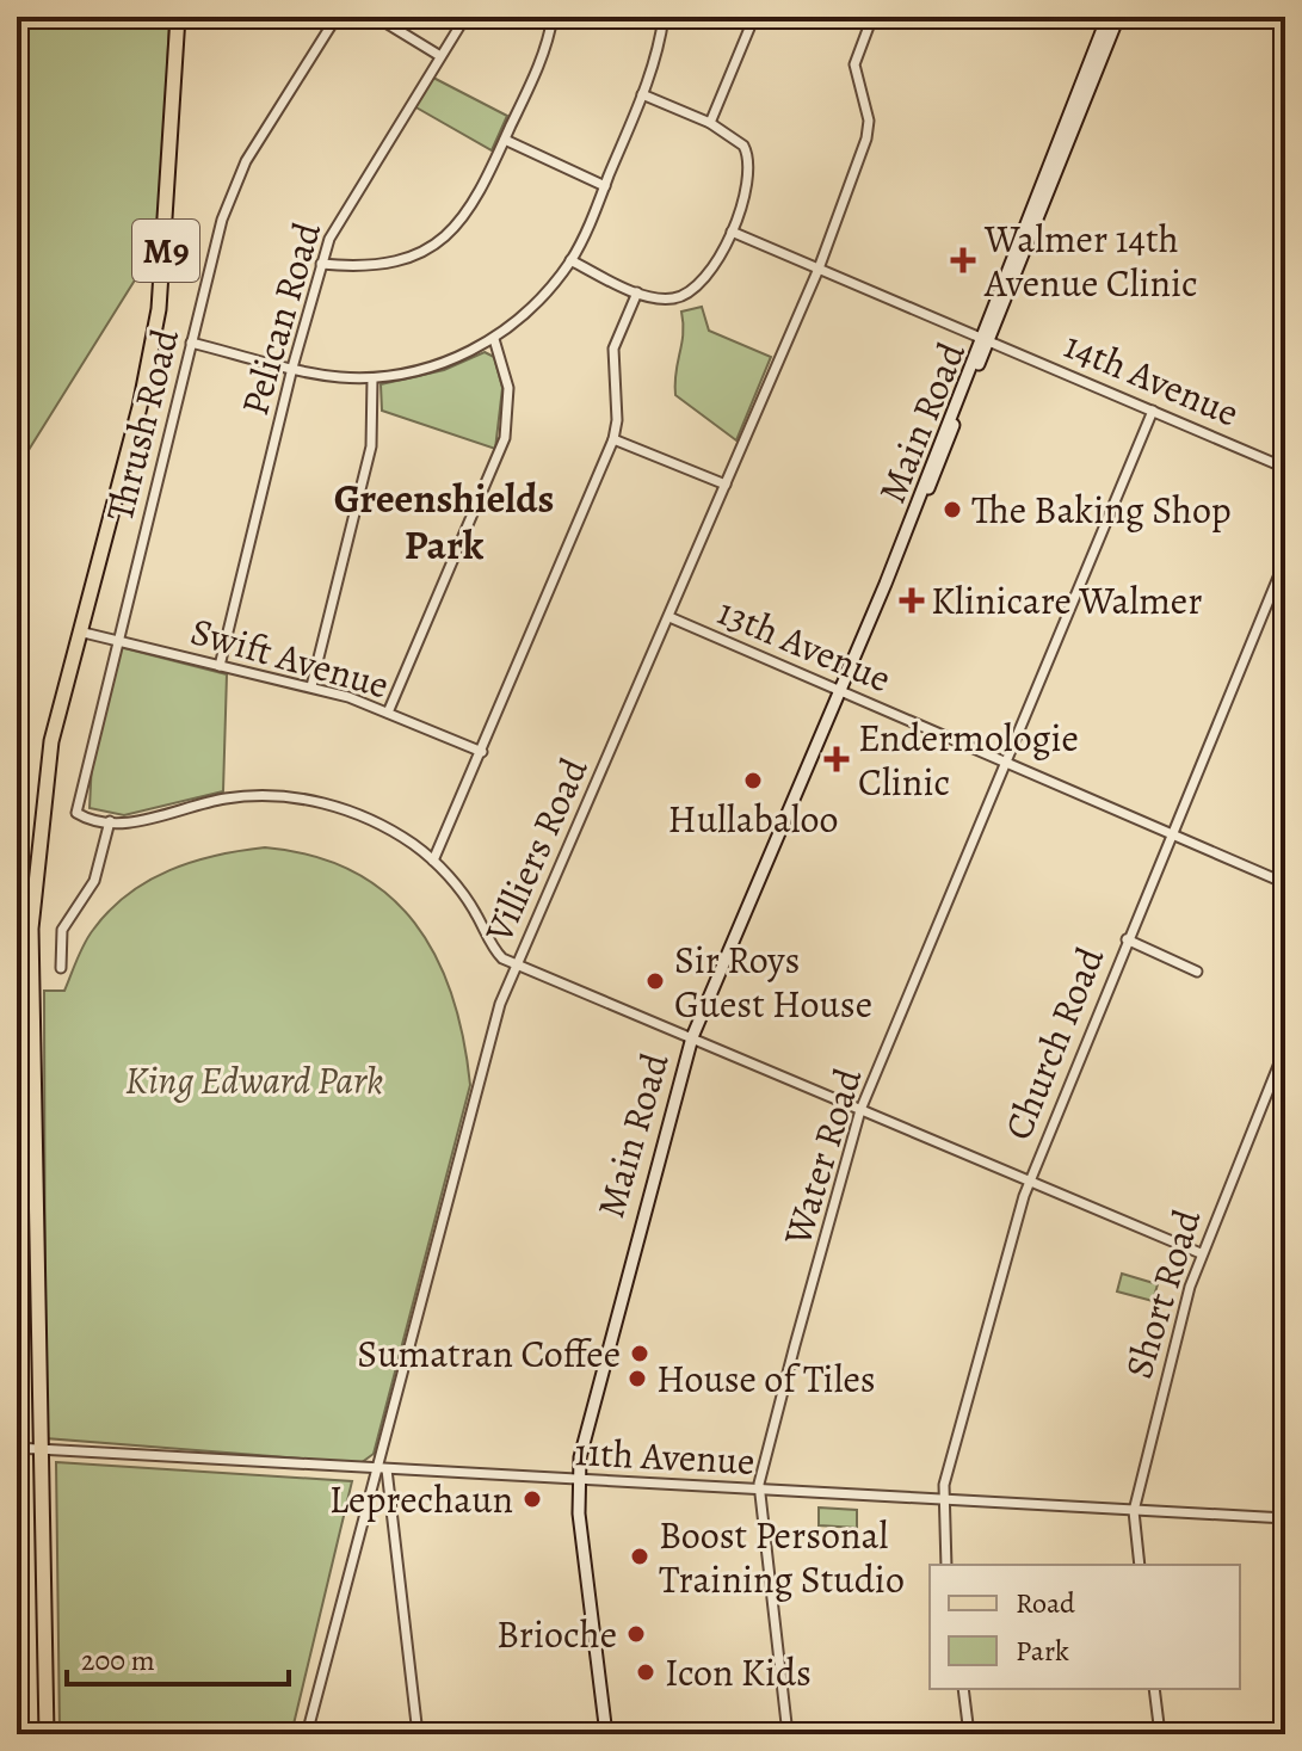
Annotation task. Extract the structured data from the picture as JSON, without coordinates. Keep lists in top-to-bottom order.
{
  "streets": {
    "main road": ["M9", "Main Road"],
    "street": [
      "Pelican Road",
      "14th Avenue",
      "Thrush Road",
      "13th Avenue",
      "Swift Avenue",
      "Villiers Road",
      "Church Road",
      "Water Road",
      "Short Road",
      "11th Avenue"
    ]
  },
  "crossings": [
    ["M9", "Swift Avenue"],
    ["M9", "11th Avenue"],
    ["Pelican Road", "Swift Avenue"],
    ["14th Avenue", "Main Road"],
    ["14th Avenue", "Villiers Road"],
    ["14th Avenue", "Water Road"],
    ["Main Road", "13th Avenue"],
    ["Main Road", "11th Avenue"],
    ["Thrush Road", "Swift Avenue"],
    ["13th Avenue", "Villiers Road"],
    ["13th Avenue", "Church Road"],
    ["13th Avenue", "Water Road"],
    ["Villiers Road", "11th Avenue"],
    ["Church Road", "11th Avenue"],
    ["Water Road", "11th Avenue"],
    ["Short Road", "11th Avenue"]
  ],
  "districts": ["Greenshields Park"],
  "parks": ["King Edward Park"],
  "places": {
    "health": ["Walmer 14th Avenue Clinic", "Klinicare Walmer", "Endermologie Clinic"],
    "other": [
      "The Baking Shop",
      "Hullabaloo",
      "Sir Roys Guest House",
      "Sumatran Coffee",
      "House of Tiles",
      "Leprechaun",
      "Boost Personal Training Studio",
      "Brioche",
      "Icon Kids"
    ]
  },
  "legend": ["Road", "Park"],
  "scale_bar": "200 m"
}
